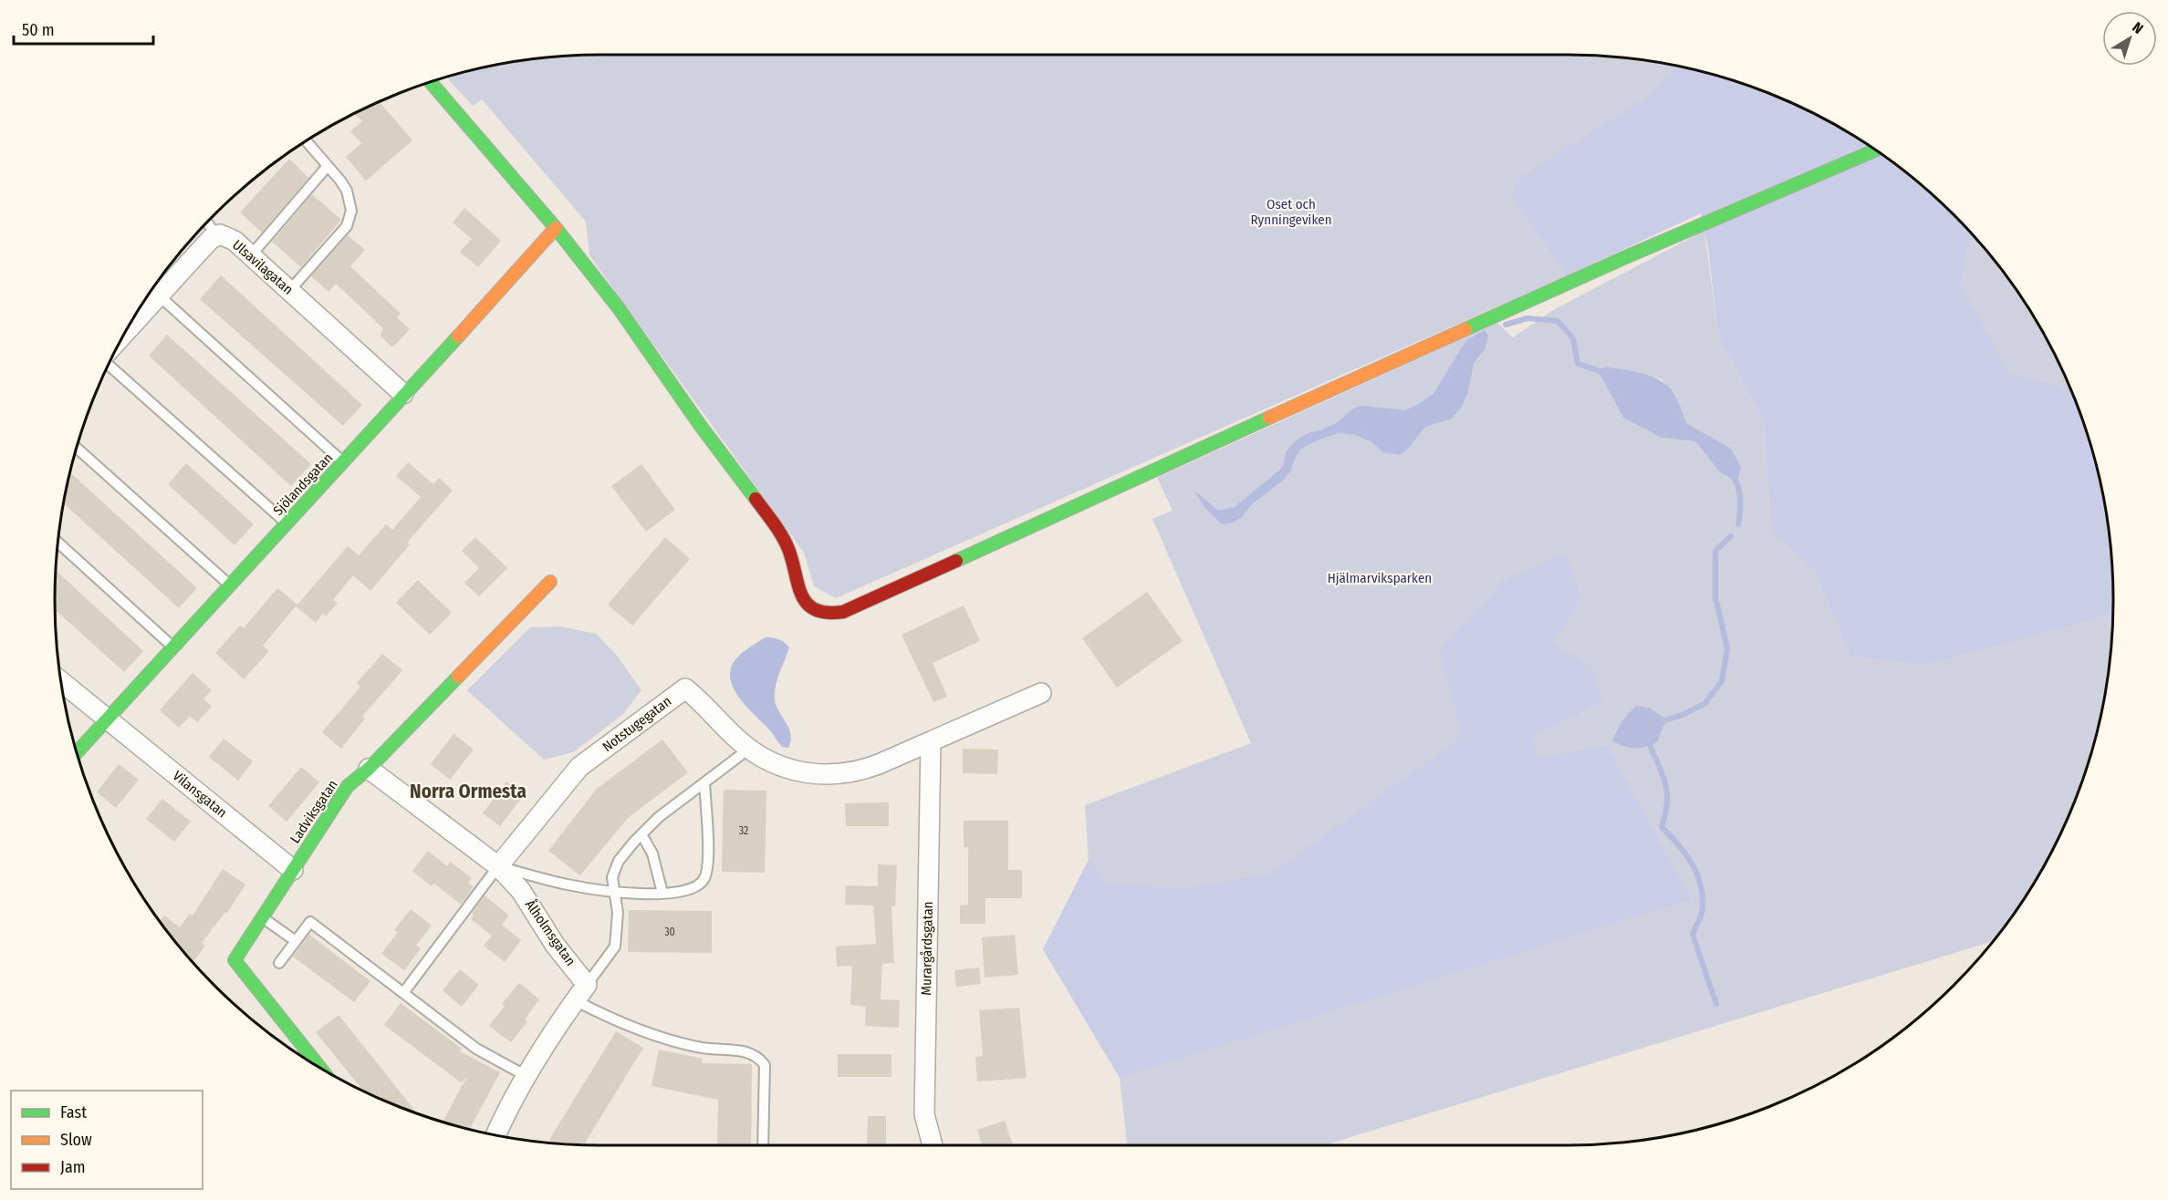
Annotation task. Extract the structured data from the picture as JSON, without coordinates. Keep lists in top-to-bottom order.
{
  "streets": {
    "street": [
      "Ulsavilagatan",
      "Sjölandsgatan",
      "Notstugegatan",
      "Vilansgatan",
      "Ladviksgatan",
      "Ålholmsgatan",
      "Murargårdsgatan"
    ]
  },
  "crossings": [
    ["Ulsavilagatan", "Sjölandsgatan"],
    ["Sjölandsgatan", "Vilansgatan"],
    ["Notstugegatan", "Ålholmsgatan"],
    ["Notstugegatan", "Murargårdsgatan"],
    ["Vilansgatan", "Ladviksgatan"],
    ["Ladviksgatan", "Ålholmsgatan"]
  ],
  "districts": ["Norra Ormesta"],
  "parks": ["Oset och Rynningeviken", "Hjälmarviksparken"],
  "house_numbers": ["32", "30"],
  "legend": ["Fast", "Slow", "Jam"],
  "scale_bar": "50 m",
  "north": "top right"
}
